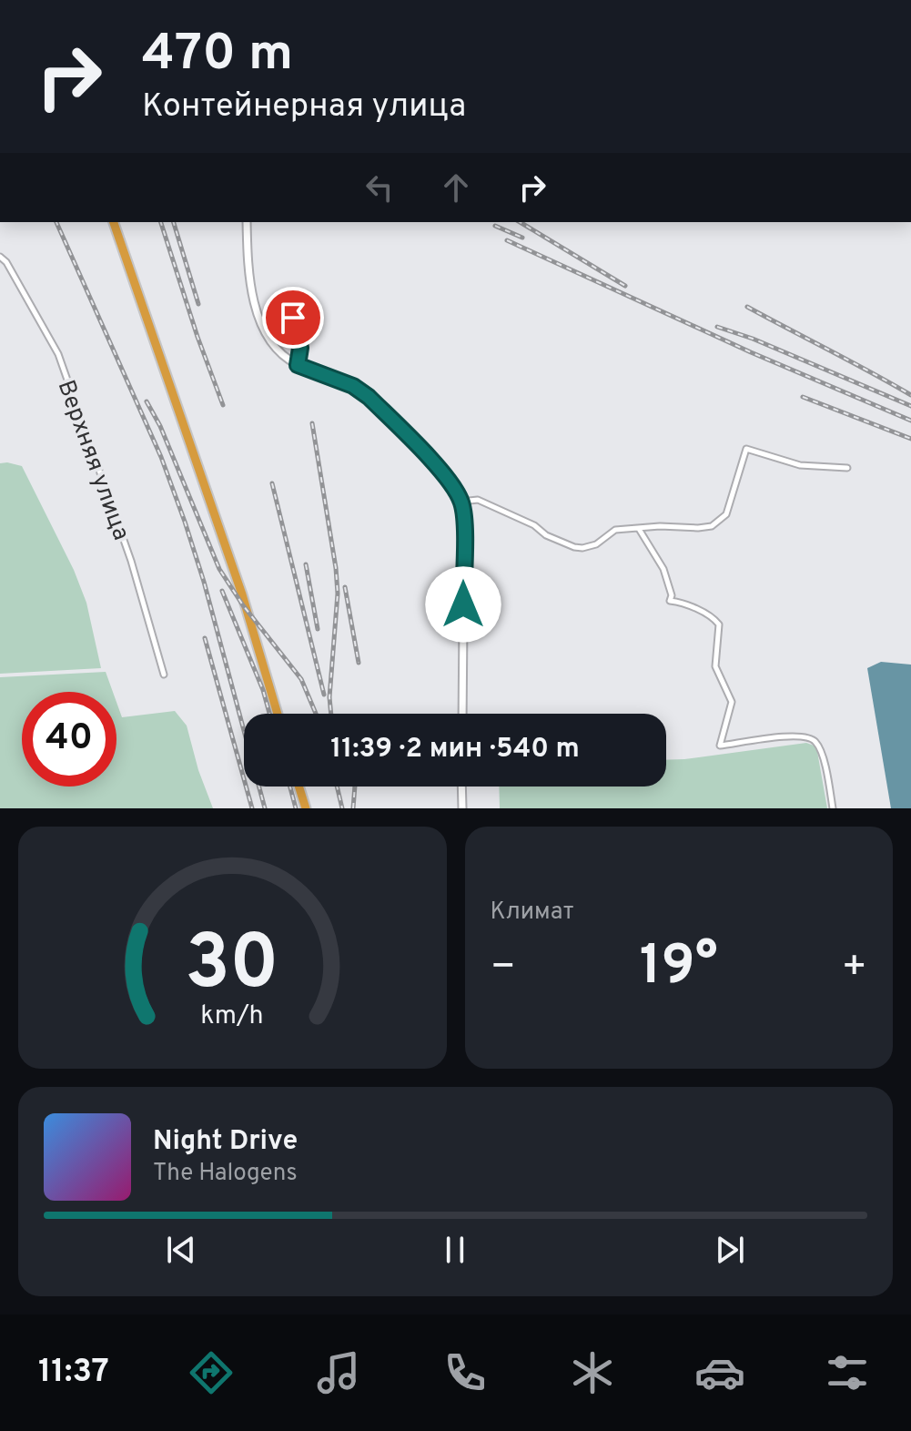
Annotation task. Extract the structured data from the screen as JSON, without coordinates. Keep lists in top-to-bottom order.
{
  "streets": {
    "street": ["Верхняя улица"]
  },
  "page": {
    "turn": ["470 m", "Контейнерная улица"],
    "limit": "40",
    "trip": "11:39 · 2 мин · 540 m",
    "tile": "Климат",
    "heat": ["−", "19°", "+"],
    "song": ["Night Drive", "The Halogens"],
    "tabs": "11:37",
    "gauge": ["30", "km/h"]
  }
}
